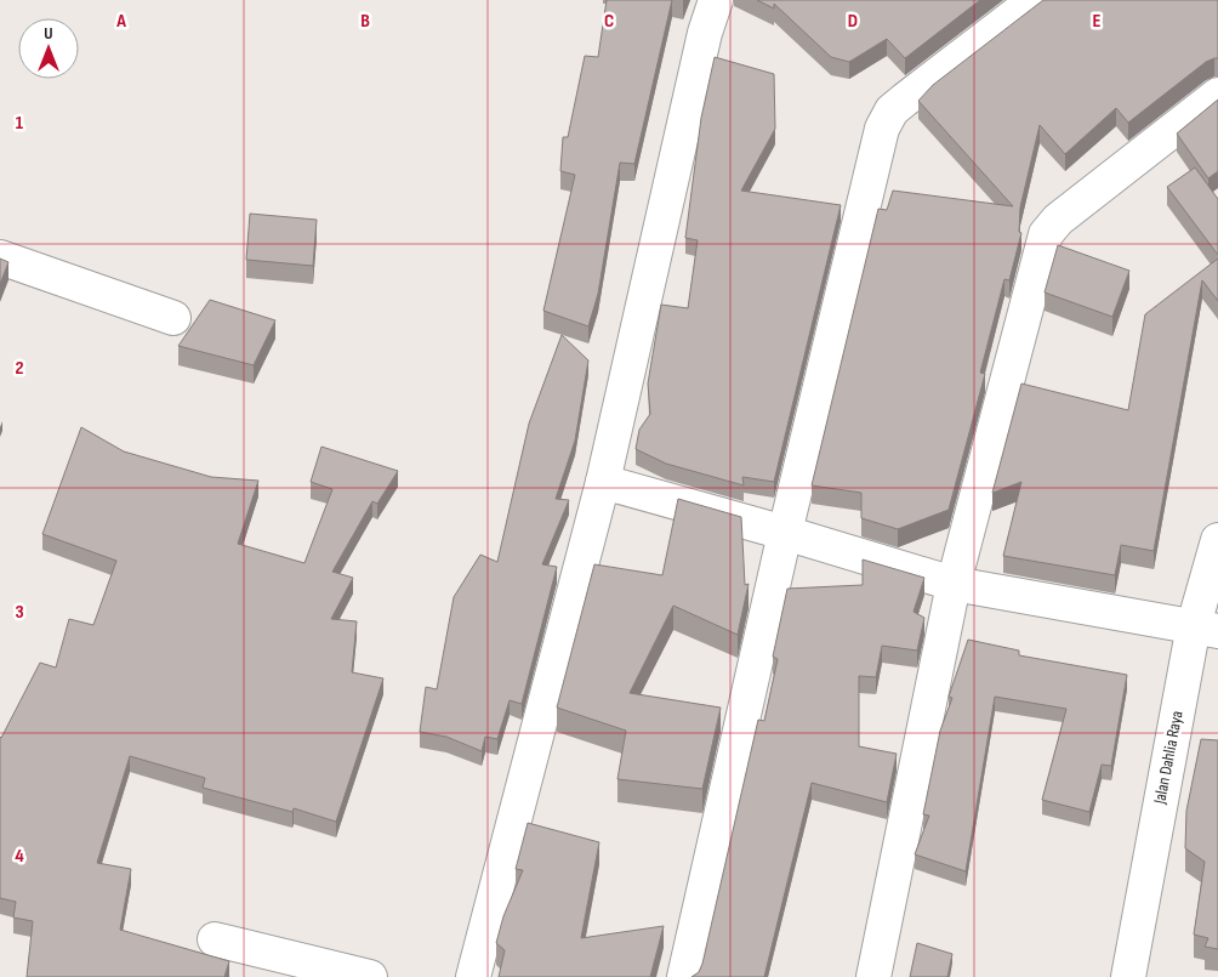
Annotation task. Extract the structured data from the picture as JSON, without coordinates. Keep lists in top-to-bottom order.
{
  "streets": {
    "street": ["Jalan Dahlia Raya"]
  },
  "north": "top",
  "grid": {
    "columns": [
      "A",
      "B",
      "C",
      "D",
      "E"
    ],
    "rows": [
      "1",
      "2",
      "3",
      "4"
    ]
  }
}
